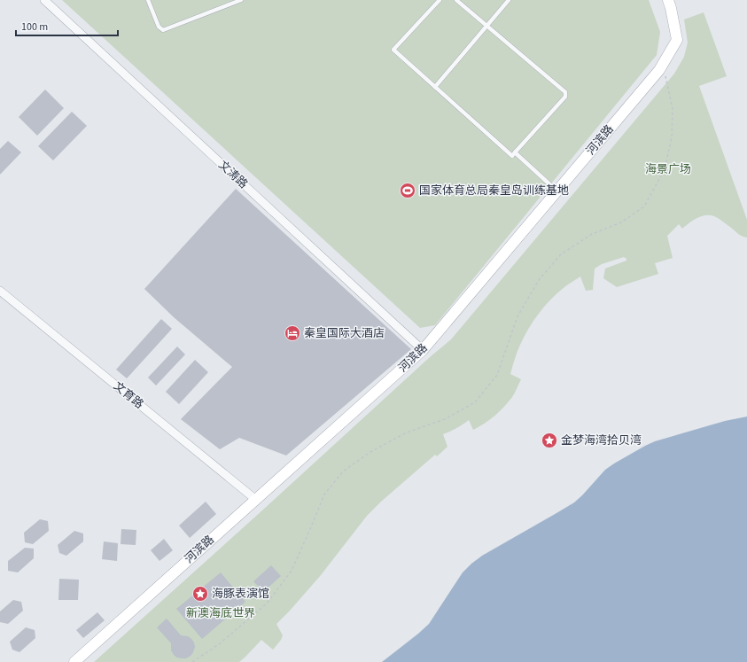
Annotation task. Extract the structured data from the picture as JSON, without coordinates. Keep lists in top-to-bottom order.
{
  "streets": {
    "street": ["河滨路", "文涛路", "文育路"]
  },
  "crossings": [
    ["河滨路", "文涛路"],
    ["河滨路", "文育路"]
  ],
  "parks": ["海景广场", "新澳海底世界"],
  "places": {
    "sports": ["国家体育总局秦皇岛训练基地"],
    "hotel": ["秦皇国际大酒店"],
    "place": ["金梦海湾拾贝湾", "海豚表演馆"]
  },
  "scale_bar": "100 m"
}
